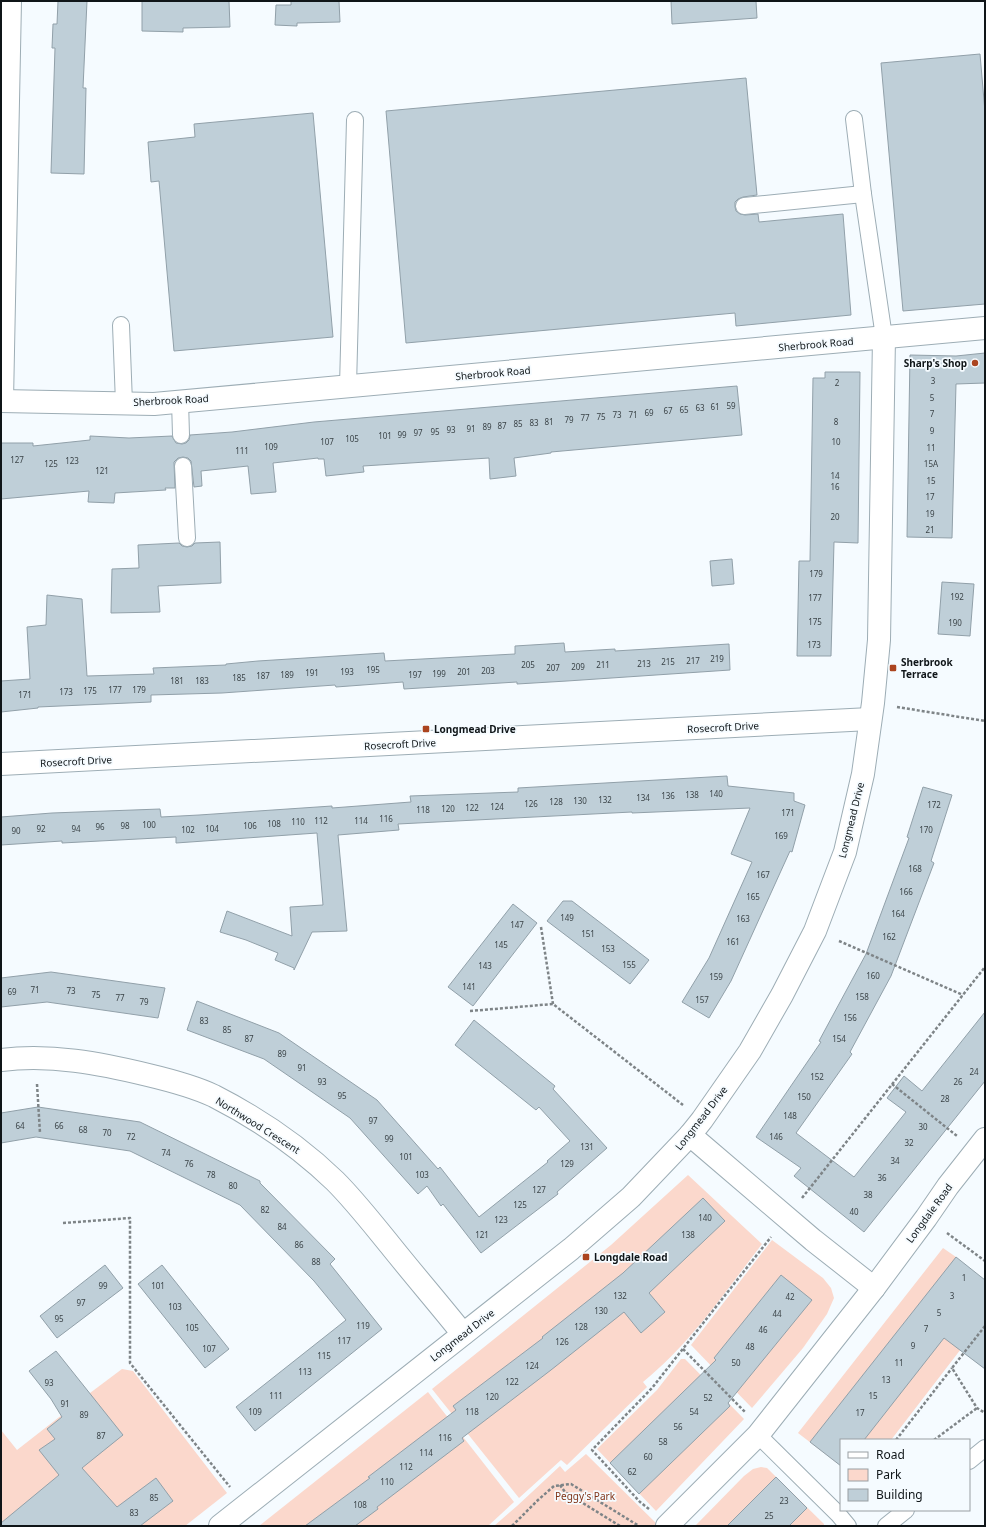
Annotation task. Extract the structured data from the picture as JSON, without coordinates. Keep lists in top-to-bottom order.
{
  "streets": {
    "street": [
      "Sherbrook Road",
      "Rosecroft Drive",
      "Longmead Drive",
      "Northwood Crescent",
      "Longdale Road"
    ]
  },
  "crossings": [
    ["Sherbrook Road", "Longmead Drive"],
    ["Rosecroft Drive", "Longmead Drive"],
    ["Longmead Drive", "Northwood Crescent"]
  ],
  "parks": ["Peggy's Park"],
  "places": {
    "other": ["Sharp's Shop"],
    "transit": ["Sherbrook Terrace", "Longmead Drive", "Longdale Road"]
  },
  "house_numbers": [
    "3",
    "2",
    "5",
    "59",
    "61",
    "63",
    "65",
    "67",
    "69",
    "7",
    "73",
    "71",
    "75",
    "77",
    "79",
    "81",
    "8",
    "83",
    "85",
    "87",
    "89",
    "91",
    "93",
    "9",
    "95",
    "97",
    "99",
    "101",
    "105",
    "107",
    "10",
    "109",
    "11",
    "111",
    "127",
    "123",
    "125",
    "15A",
    "121",
    "14",
    "15",
    "16",
    "17",
    "19",
    "20",
    "21",
    "179",
    "192",
    "177",
    "175",
    "190",
    "173",
    "219",
    "217",
    "215",
    "213",
    "205",
    "211",
    "209",
    "207",
    "195",
    "203",
    "193",
    "201",
    "191",
    "199",
    "189",
    "197",
    "187",
    "185",
    "181",
    "183",
    "177",
    "179",
    "175",
    "173",
    "171",
    "140",
    "138",
    "136",
    "134",
    "132",
    "130",
    "128",
    "126",
    "172",
    "124",
    "122",
    "120",
    "118",
    "171",
    "116",
    "112",
    "114",
    "110",
    "108",
    "100",
    "98",
    "106",
    "96",
    "92",
    "94",
    "104",
    "102",
    "170",
    "90",
    "169",
    "168",
    "167",
    "166",
    "165",
    "164",
    "149",
    "163",
    "147",
    "151",
    "162",
    "161",
    "145",
    "153",
    "155",
    "143",
    "160",
    "159",
    "141",
    "71",
    "73",
    "69",
    "75",
    "158",
    "77",
    "157",
    "79",
    "156",
    "83",
    "85",
    "87",
    "154",
    "89",
    "91",
    "24",
    "152",
    "93",
    "26",
    "95",
    "150",
    "28",
    "148",
    "97",
    "64",
    "66",
    "30",
    "68",
    "70",
    "72",
    "146",
    "99",
    "32",
    "131",
    "74",
    "101",
    "34",
    "76",
    "129",
    "78",
    "103",
    "36",
    "80",
    "127",
    "38",
    "125",
    "82",
    "40",
    "140",
    "123",
    "84",
    "121",
    "138",
    "86",
    "88",
    "1",
    "99",
    "101",
    "132",
    "3",
    "42",
    "97",
    "103",
    "130",
    "5",
    "44",
    "95",
    "119",
    "128",
    "105",
    "7",
    "46",
    "117",
    "126",
    "9",
    "48",
    "107",
    "115",
    "50",
    "11",
    "124",
    "113",
    "13",
    "122",
    "93",
    "111",
    "15",
    "120",
    "52",
    "91",
    "109",
    "118",
    "54",
    "17",
    "89",
    "56",
    "87",
    "116",
    "58",
    "114",
    "60",
    "112",
    "62",
    "110",
    "85",
    "23",
    "108",
    "83",
    "25"
  ],
  "legend": ["Road", "Park", "Building"]
}
